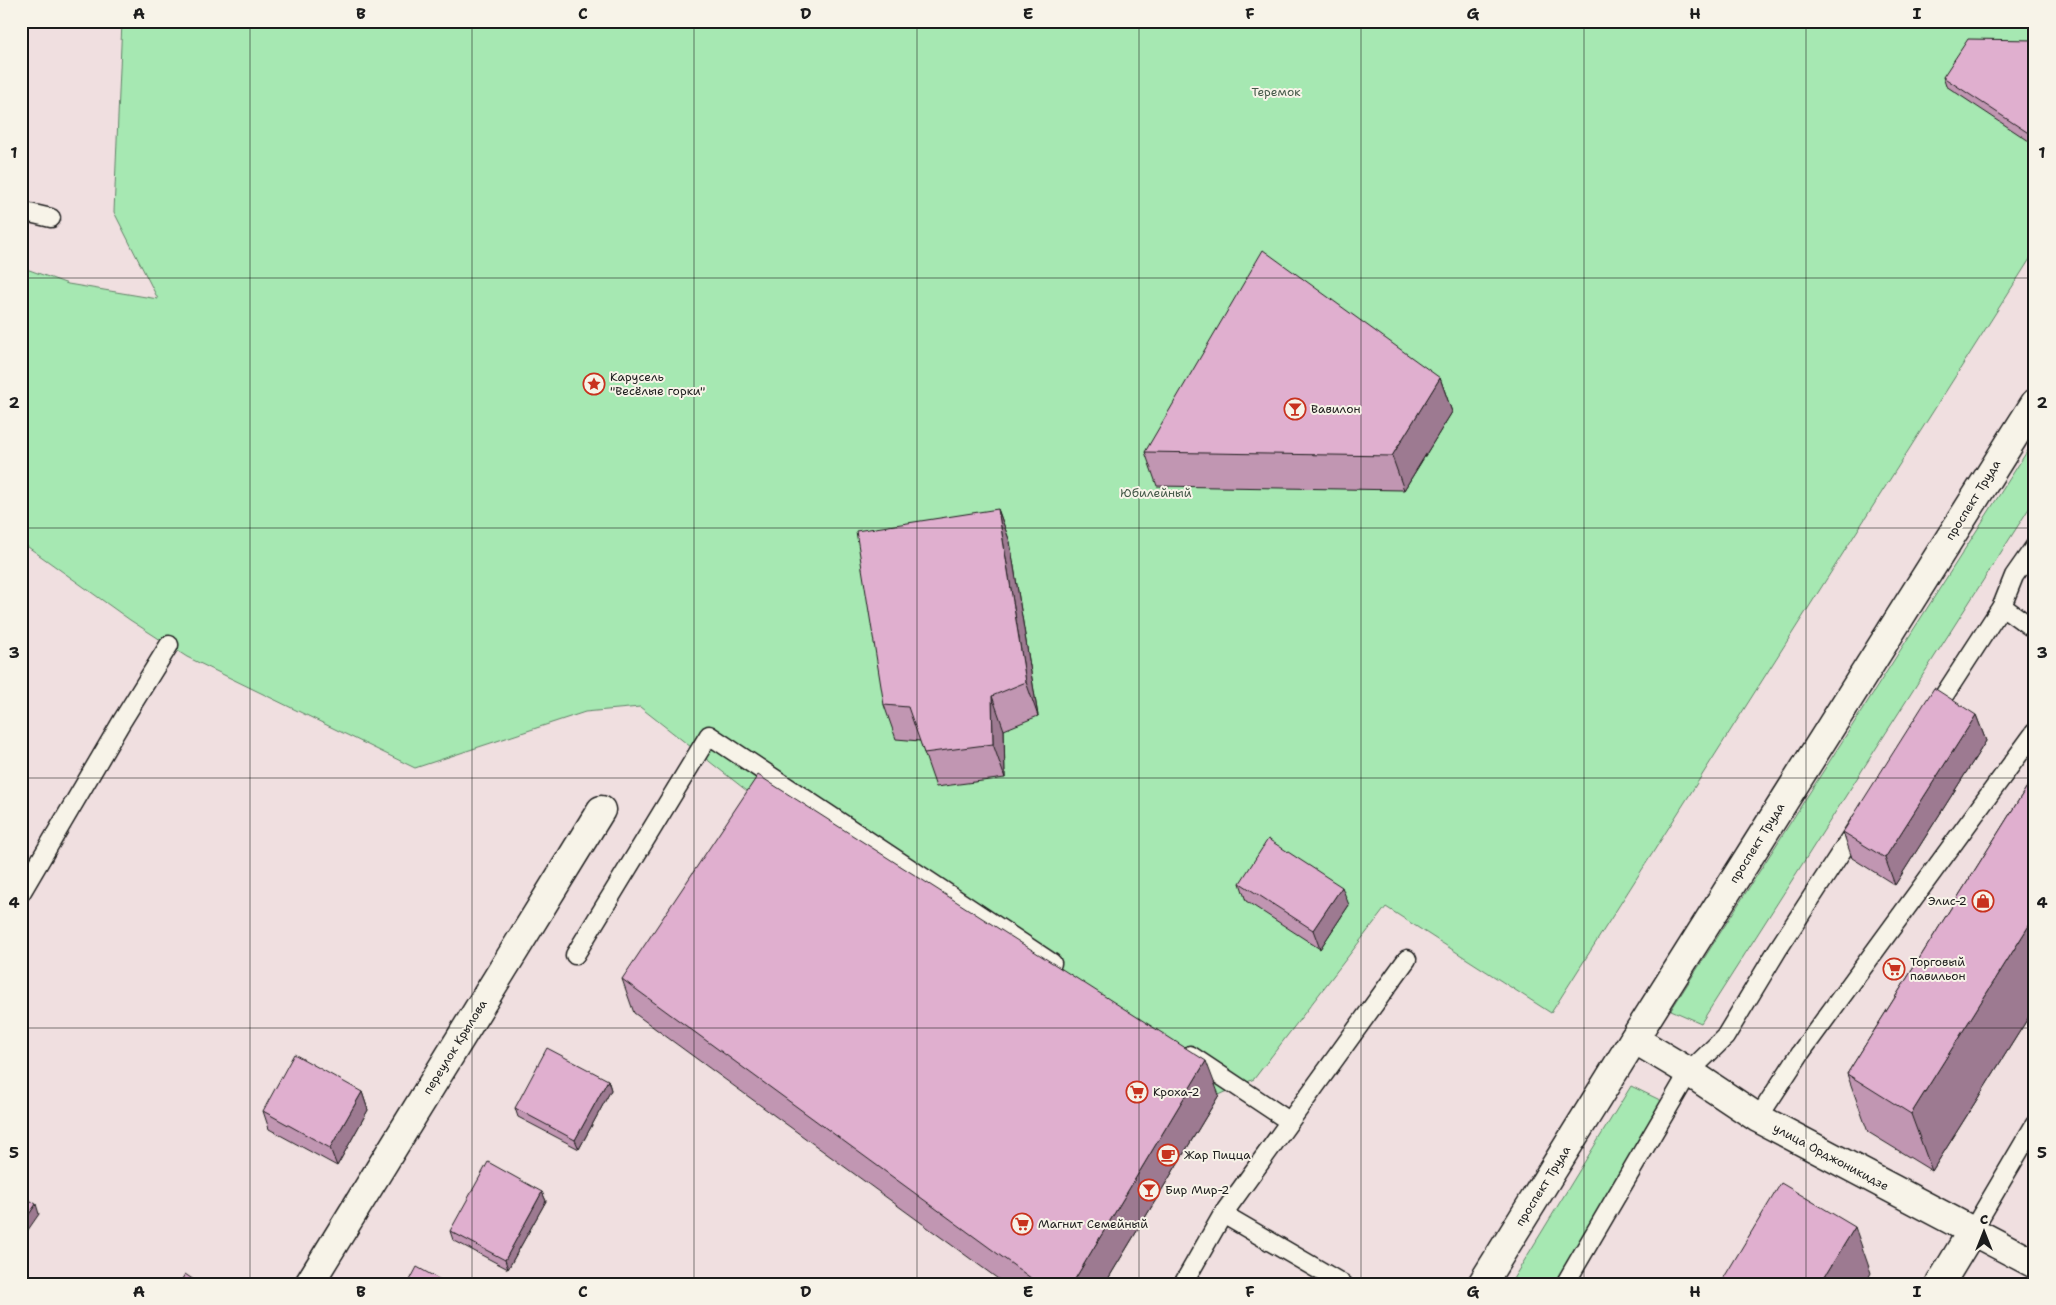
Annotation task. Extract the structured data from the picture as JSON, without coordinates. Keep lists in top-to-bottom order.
{
  "streets": {
    "street": ["проспект Труда", "переулок Крылова", "улица Орджоникидзе"]
  },
  "crossings": [
    ["проспект Труда", "улица Орджоникидзе"]
  ],
  "parks": ["Теремок", "Юбилейный"],
  "places": {
    "place": ["Карусель \"Весёлые горки\""],
    "bar": ["Вавилон", "Бир Мир-2"],
    "shop": ["Элис-2"],
    "supermarket": ["Торговый павильон", "Кроха-2", "Магнит Семейный"],
    "cafe": ["Жар Пицца"]
  },
  "north": "top",
  "grid": {
    "columns": [
      "A",
      "B",
      "C",
      "D",
      "E",
      "F",
      "G",
      "H",
      "I"
    ],
    "rows": [
      "1",
      "2",
      "3",
      "4",
      "5"
    ]
  }
}
